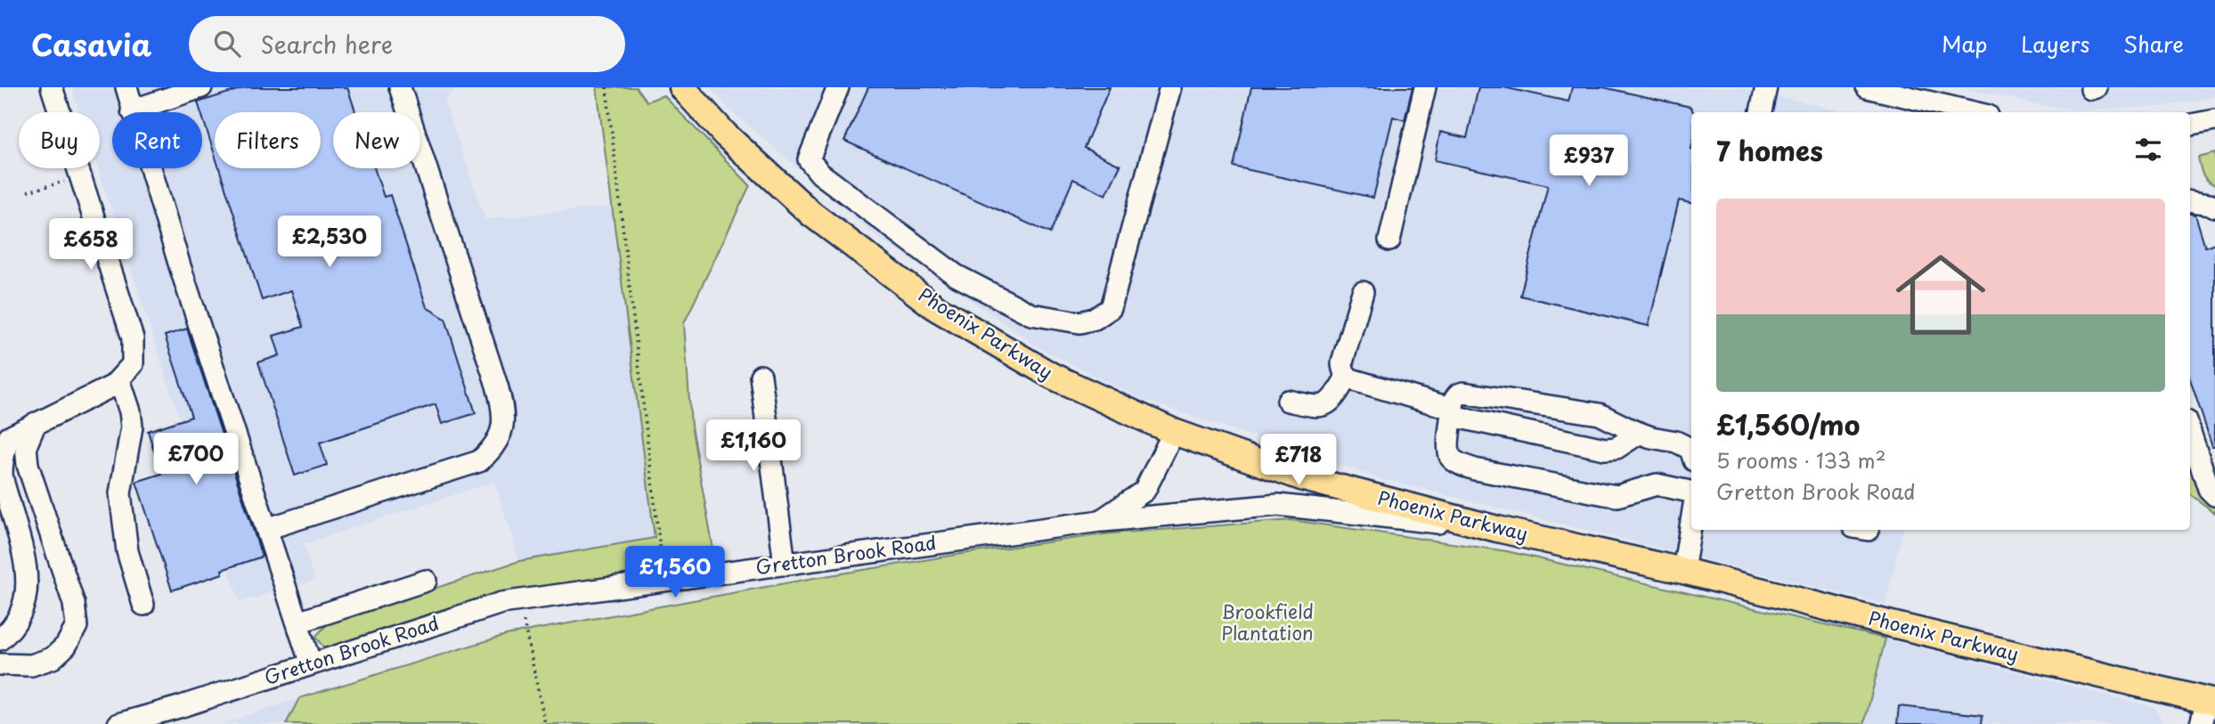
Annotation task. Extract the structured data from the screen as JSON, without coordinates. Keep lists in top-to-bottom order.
{
  "streets": {
    "main road": ["Phoenix Parkway"],
    "street": ["Gretton Brook Road"]
  },
  "crossings": [
    ["Phoenix Parkway", "Gretton Brook Road"]
  ],
  "parks": ["Brookfield Plantation"],
  "page": {
    "header": "Casavia",
    "search": "Search here",
    "nav": ["Map", "Layers", "Share"],
    "chip": [
      "Buy",
      "Rent",
      "Filters",
      "New"
    ],
    "heading": "7 homes",
    "price": [
      "£937",
      "£2,530",
      "£658",
      "£1,160",
      "£700",
      "£718",
      "£1,560"
    ],
    "list": [
      {
        "name": "£1,560/mo",
        "note": "5 rooms · 133 m² · Gretton Brook Road"
      }
    ]
  }
}
